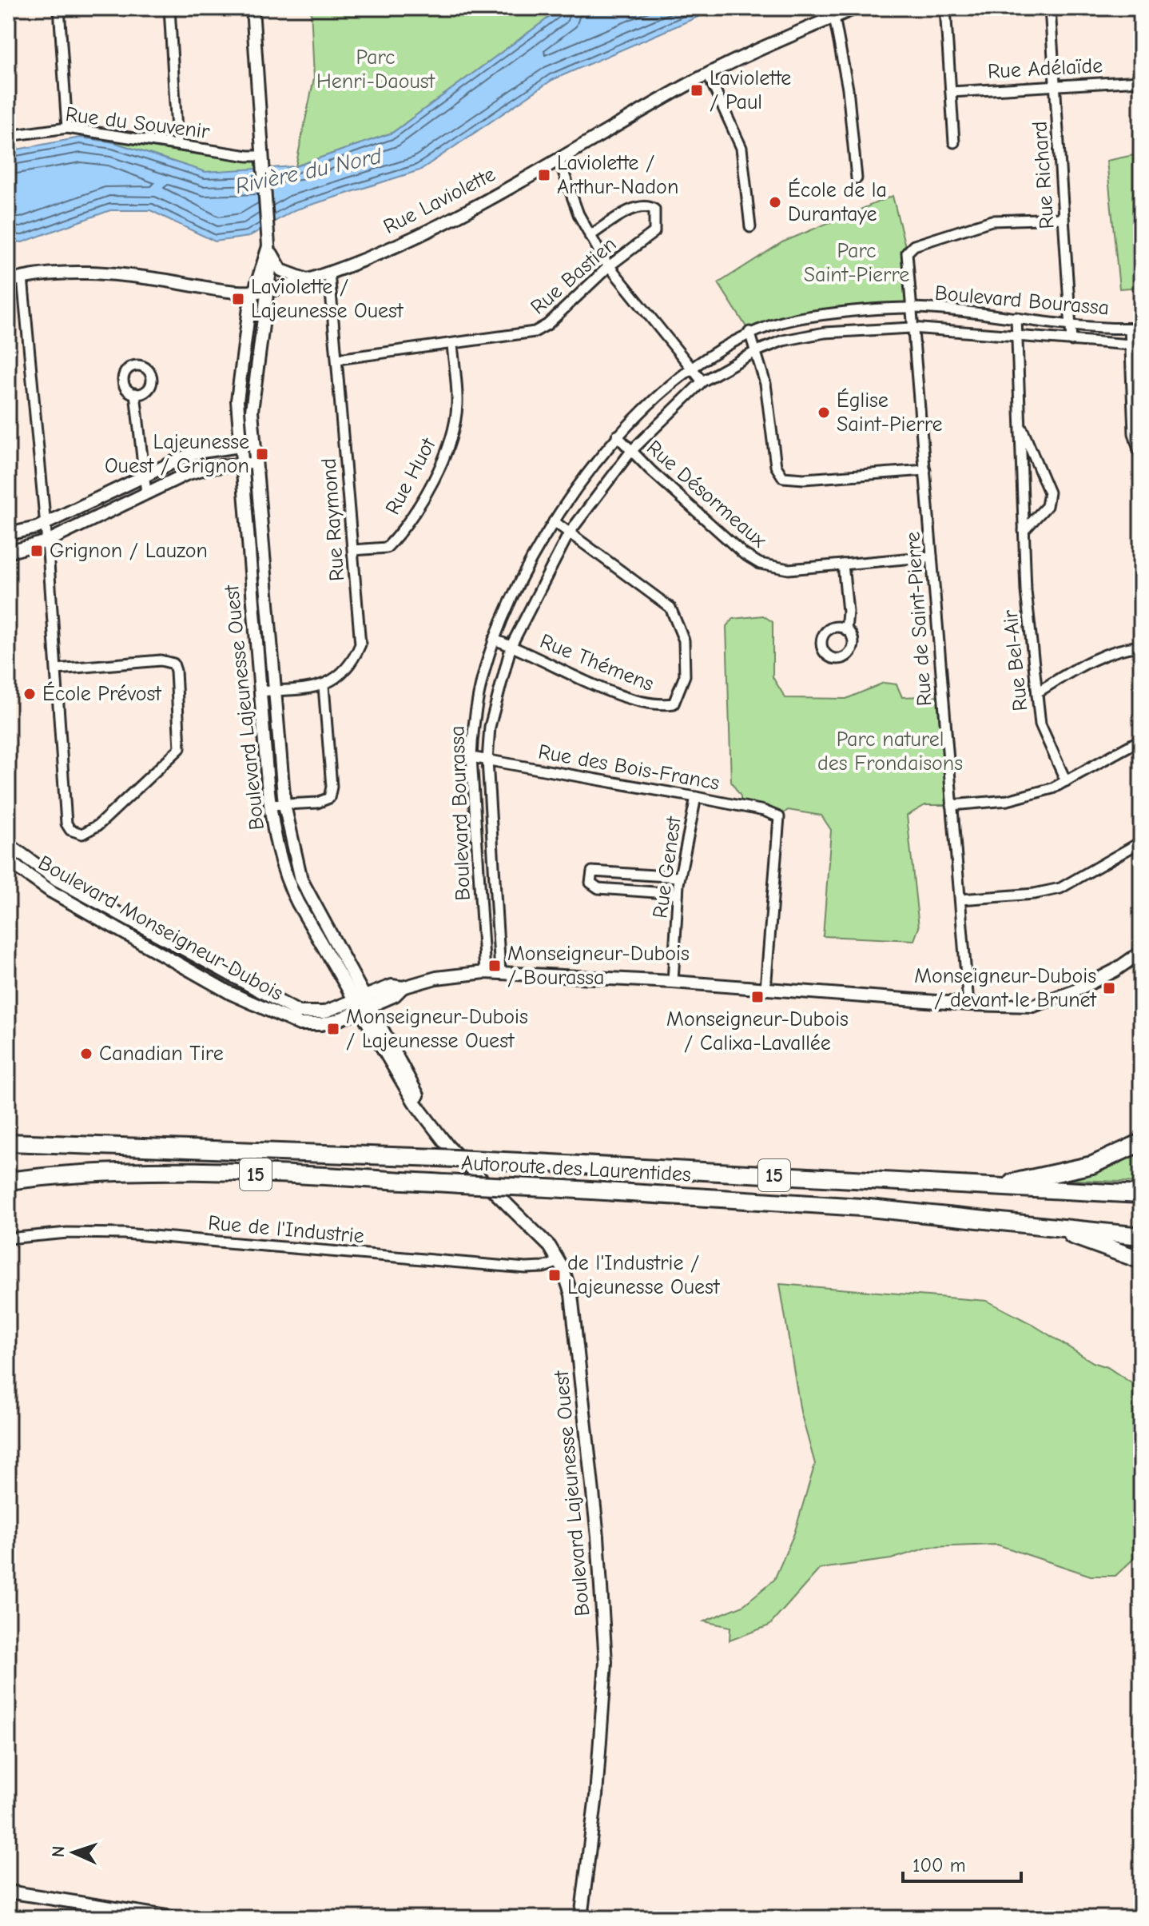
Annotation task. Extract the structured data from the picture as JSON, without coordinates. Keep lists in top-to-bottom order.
{
  "streets": {
    "highway": ["Autoroute des Laurentides", "15"],
    "street": [
      "Rue Adélaïde",
      "Rue du Souvenir",
      "Rue Richard",
      "Rue Laviolette",
      "Rue Bastien",
      "Boulevard Bourassa",
      "Rue Huot",
      "Rue Désormeaux",
      "Rue Raymond",
      "Rue de Saint-Pierre",
      "Rue Bel-Air",
      "Rue Thémens",
      "Boulevard Lajeunesse Ouest",
      "Rue des Bois-Francs",
      "Rue Genest",
      "Boulevard Monseigneur-Dubois",
      "Rue de l'Industrie"
    ]
  },
  "crossings": [
    ["Rue Adélaïde", "Rue Richard"],
    ["Rue du Souvenir", "Boulevard Lajeunesse Ouest"],
    ["Rue Richard", "Boulevard Bourassa"],
    ["Rue Richard", "Rue de Saint-Pierre"],
    ["Rue Laviolette", "Rue Raymond"],
    ["Rue Laviolette", "Boulevard Lajeunesse Ouest"],
    ["Rue Bastien", "Rue Huot"],
    ["Rue Bastien", "Rue Raymond"],
    ["Boulevard Bourassa", "Rue Désormeaux"],
    ["Boulevard Bourassa", "Rue de Saint-Pierre"],
    ["Boulevard Bourassa", "Rue Bel-Air"],
    ["Boulevard Bourassa", "Rue Thémens"],
    ["Boulevard Bourassa", "Rue des Bois-Francs"],
    ["Boulevard Bourassa", "Boulevard Monseigneur-Dubois"],
    ["Rue Huot", "Rue Raymond"],
    ["Rue Désormeaux", "Rue de Saint-Pierre"],
    ["Rue de Saint-Pierre", "Boulevard Monseigneur-Dubois"],
    ["Boulevard Lajeunesse Ouest", "Boulevard Monseigneur-Dubois"],
    ["Boulevard Lajeunesse Ouest", "Rue de l'Industrie"],
    ["Rue des Bois-Francs", "Rue Genest"],
    ["Rue des Bois-Francs", "Boulevard Monseigneur-Dubois"],
    ["Rue Genest", "Boulevard Monseigneur-Dubois"]
  ],
  "water": ["Rivière du Nord"],
  "parks": ["Parc Henri-Daoust", "Parc Saint-Pierre", "Parc naturel des Frondaisons"],
  "places": {
    "transit": [
      "Laviolette / Paul",
      "Laviolette / Arthur-Nadon",
      "Laviolette / Lajeunesse Ouest",
      "Lajeunesse Ouest / Grignon",
      "Grignon / Lauzon",
      "Monseigneur-Dubois / Bourassa",
      "Monseigneur-Dubois / devant le Brunet",
      "Monseigneur-Dubois / Calixa-Lavallée",
      "Monseigneur-Dubois / Lajeunesse Ouest",
      "de l'Industrie / Lajeunesse Ouest"
    ],
    "other": [
      "École de la Durantaye",
      "Église Saint-Pierre",
      "École Prévost",
      "Canadian Tire"
    ]
  },
  "scale_bar": "100 m",
  "north": "left"
}
